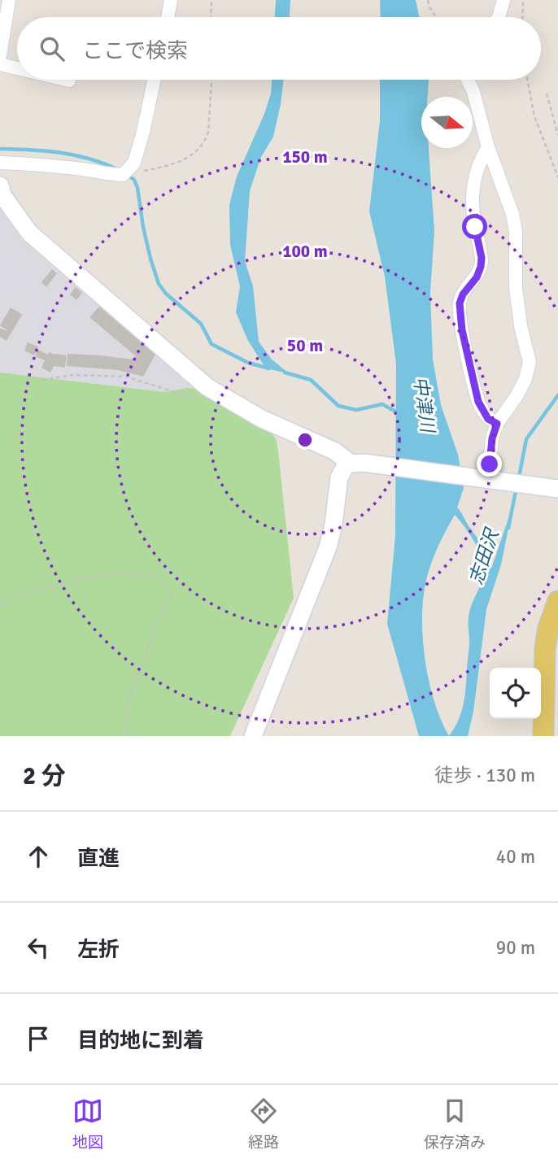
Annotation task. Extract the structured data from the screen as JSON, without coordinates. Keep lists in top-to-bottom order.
{
  "water": ["中津川", "志田沢"],
  "north": "right",
  "page": {
    "search": "ここで検索",
    "heading": ["2 分", "徒歩 · 130 m"],
    "list": [
      ["直進", "40 m"],
      ["左折", "90 m"],
      "目的地に到着"
    ],
    "nav": ["地図", "経路", "保存済み"]
  },
  "rings": ["150 m", "100 m", "50 m"]
}
